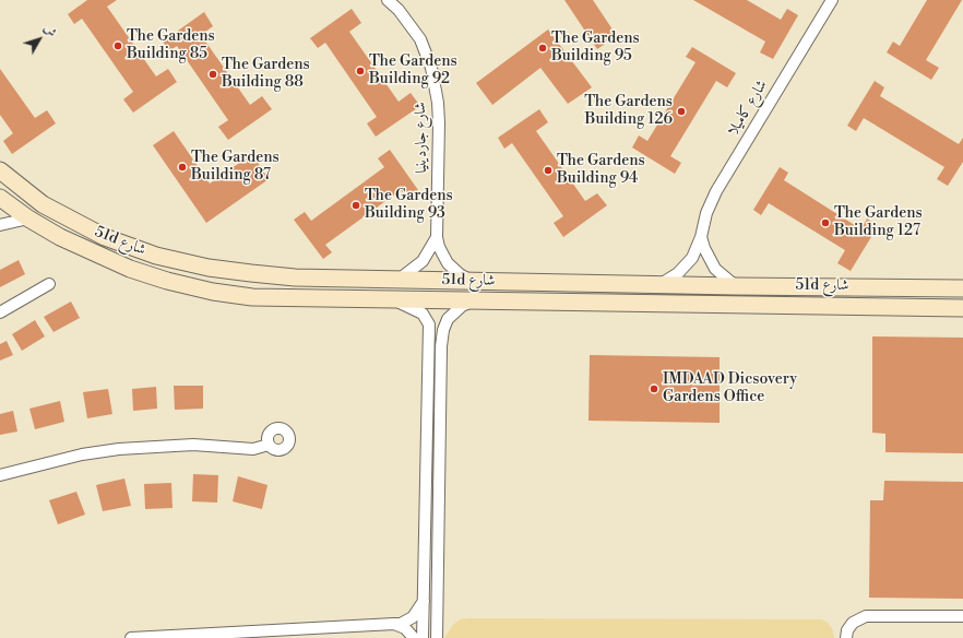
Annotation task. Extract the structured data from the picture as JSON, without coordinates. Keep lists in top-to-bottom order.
{
  "streets": {
    "street": ["شارع كاميلا", "شارع جاردينيا", "51d شارع"]
  },
  "crossings": [
    ["شارع كاميلا", "51d شارع"],
    ["شارع جاردينيا", "51d شارع"]
  ],
  "places": [
    "The Gardens Building 85",
    "The Gardens Building 95",
    "The Gardens Building 92",
    "The Gardens Building 88",
    "The Gardens Building 126",
    "The Gardens Building 87",
    "The Gardens Building 94",
    "The Gardens Building 93",
    "The Gardens Building 127",
    "IMDAAD Dicsovery Gardens Office"
  ],
  "north": "top right"
}
